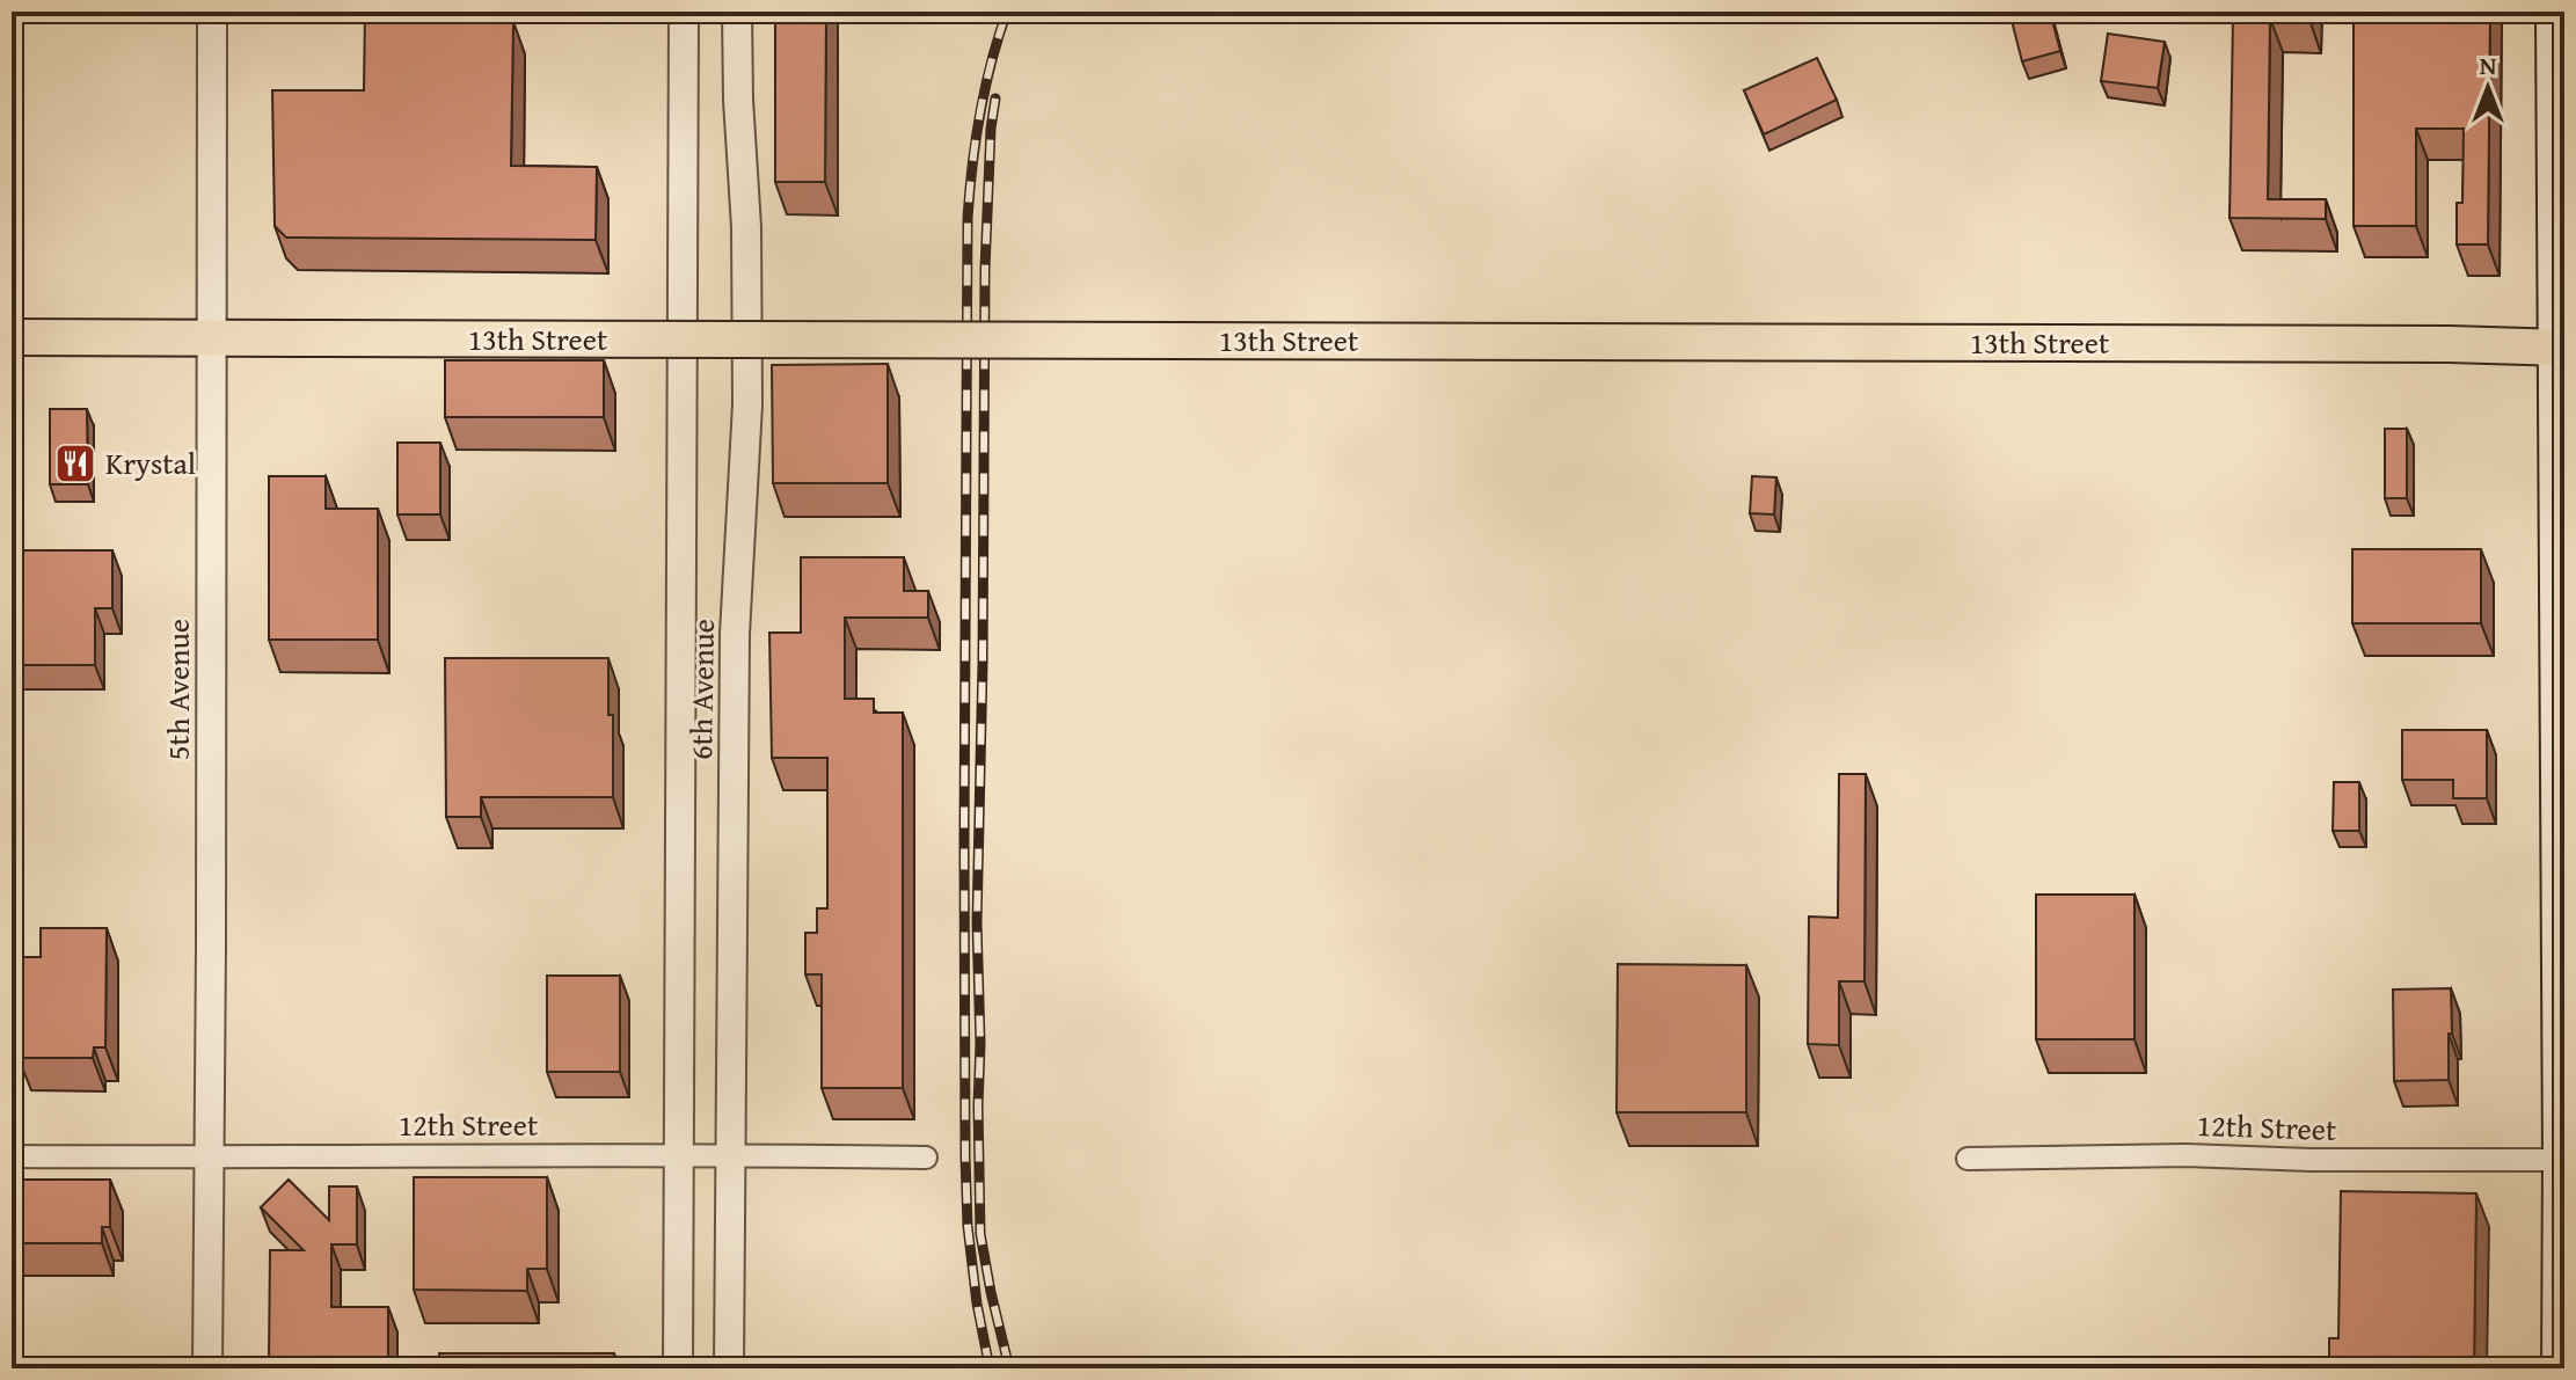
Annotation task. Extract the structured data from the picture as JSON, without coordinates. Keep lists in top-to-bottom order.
{
  "streets": {
    "main road": ["13th Street"],
    "street": ["5th Avenue", "6th Avenue", "12th Street"]
  },
  "crossings": [
    ["13th Street", "5th Avenue"],
    ["5th Avenue", "12th Street"],
    ["6th Avenue", "12th Street"]
  ],
  "places": {
    "restaurant": ["Krystal"]
  },
  "north": "top"
}
